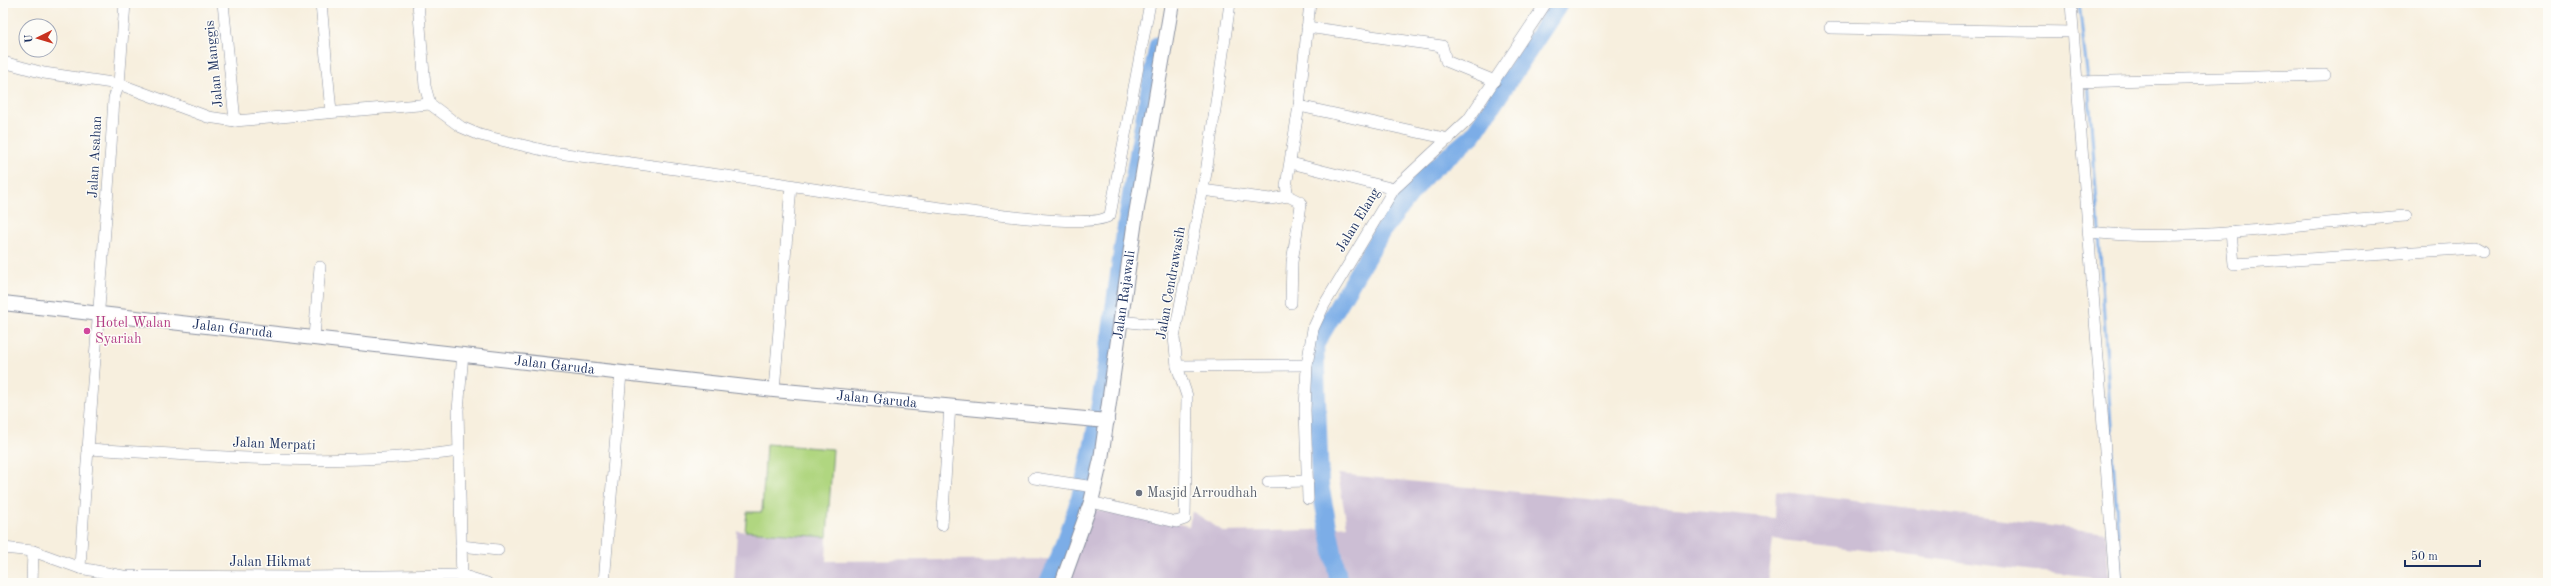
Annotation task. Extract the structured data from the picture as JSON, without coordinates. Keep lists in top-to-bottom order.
{
  "streets": {
    "street": [
      "Jalan Manggis",
      "Jalan Asahan",
      "Jalan Elang",
      "Jalan Cendrawasih",
      "Jalan Rajawali",
      "Jalan Garuda",
      "Jalan Merpati",
      "Jalan Hikmat"
    ]
  },
  "crossings": [
    ["Jalan Asahan", "Jalan Garuda"],
    ["Jalan Asahan", "Jalan Merpati"],
    ["Jalan Asahan", "Jalan Hikmat"],
    ["Jalan Cendrawasih", "Jalan Rajawali"],
    ["Jalan Rajawali", "Jalan Garuda"]
  ],
  "places": ["Hotel Walan Syariah", "Masjid Arroudhah"],
  "scale_bar": "50 m",
  "north": "left"
}
